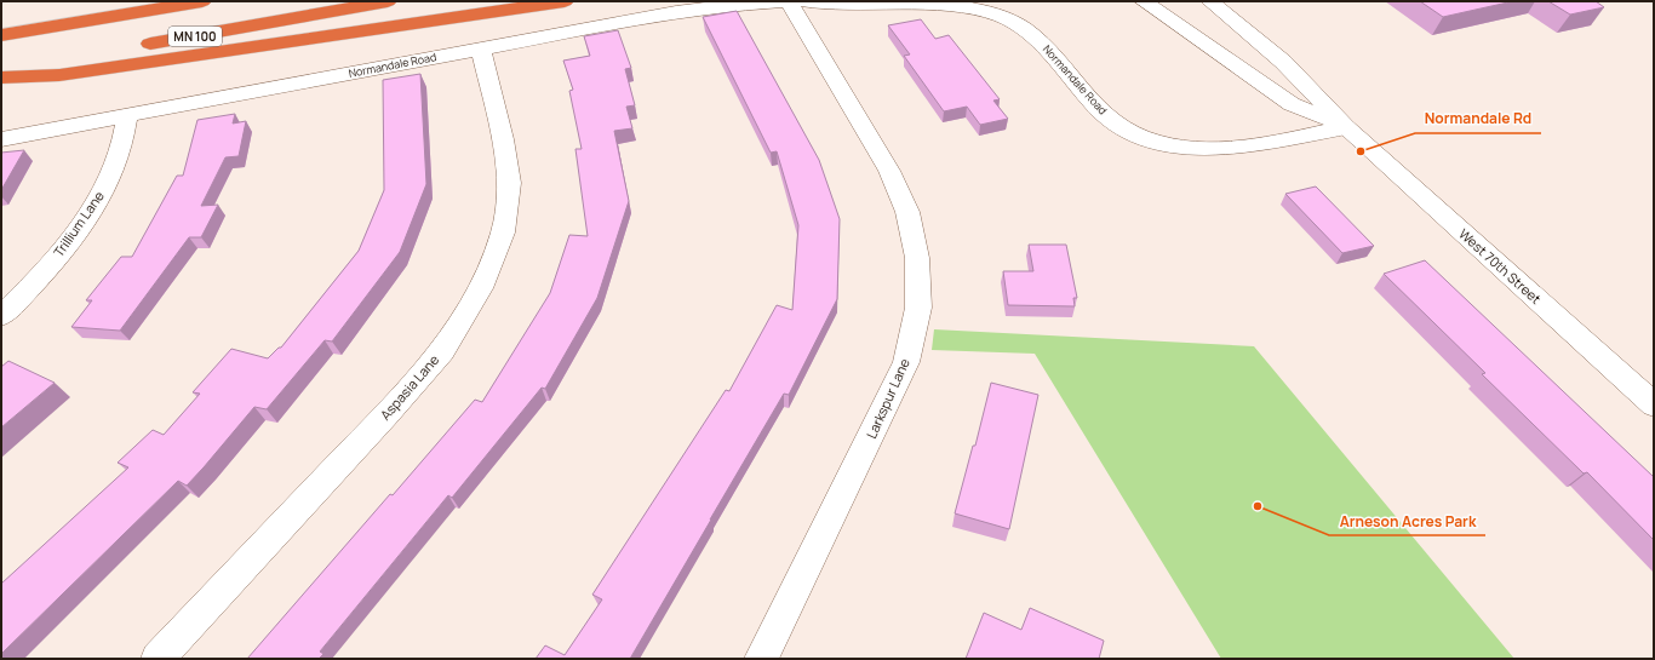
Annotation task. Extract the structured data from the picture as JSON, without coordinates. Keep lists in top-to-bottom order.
{
  "streets": {
    "highway": ["MN 100"],
    "street": [
      "Normandale Road",
      "Trillium Lane",
      "West 70th Street",
      "Aspasia Lane",
      "Larkspur Lane"
    ]
  },
  "crossings": [
    ["Normandale Road", "Trillium Lane"],
    ["Normandale Road", "West 70th Street"],
    ["Normandale Road", "Aspasia Lane"]
  ],
  "places": ["Normandale Rd", "Arneson Acres Park"]
}
